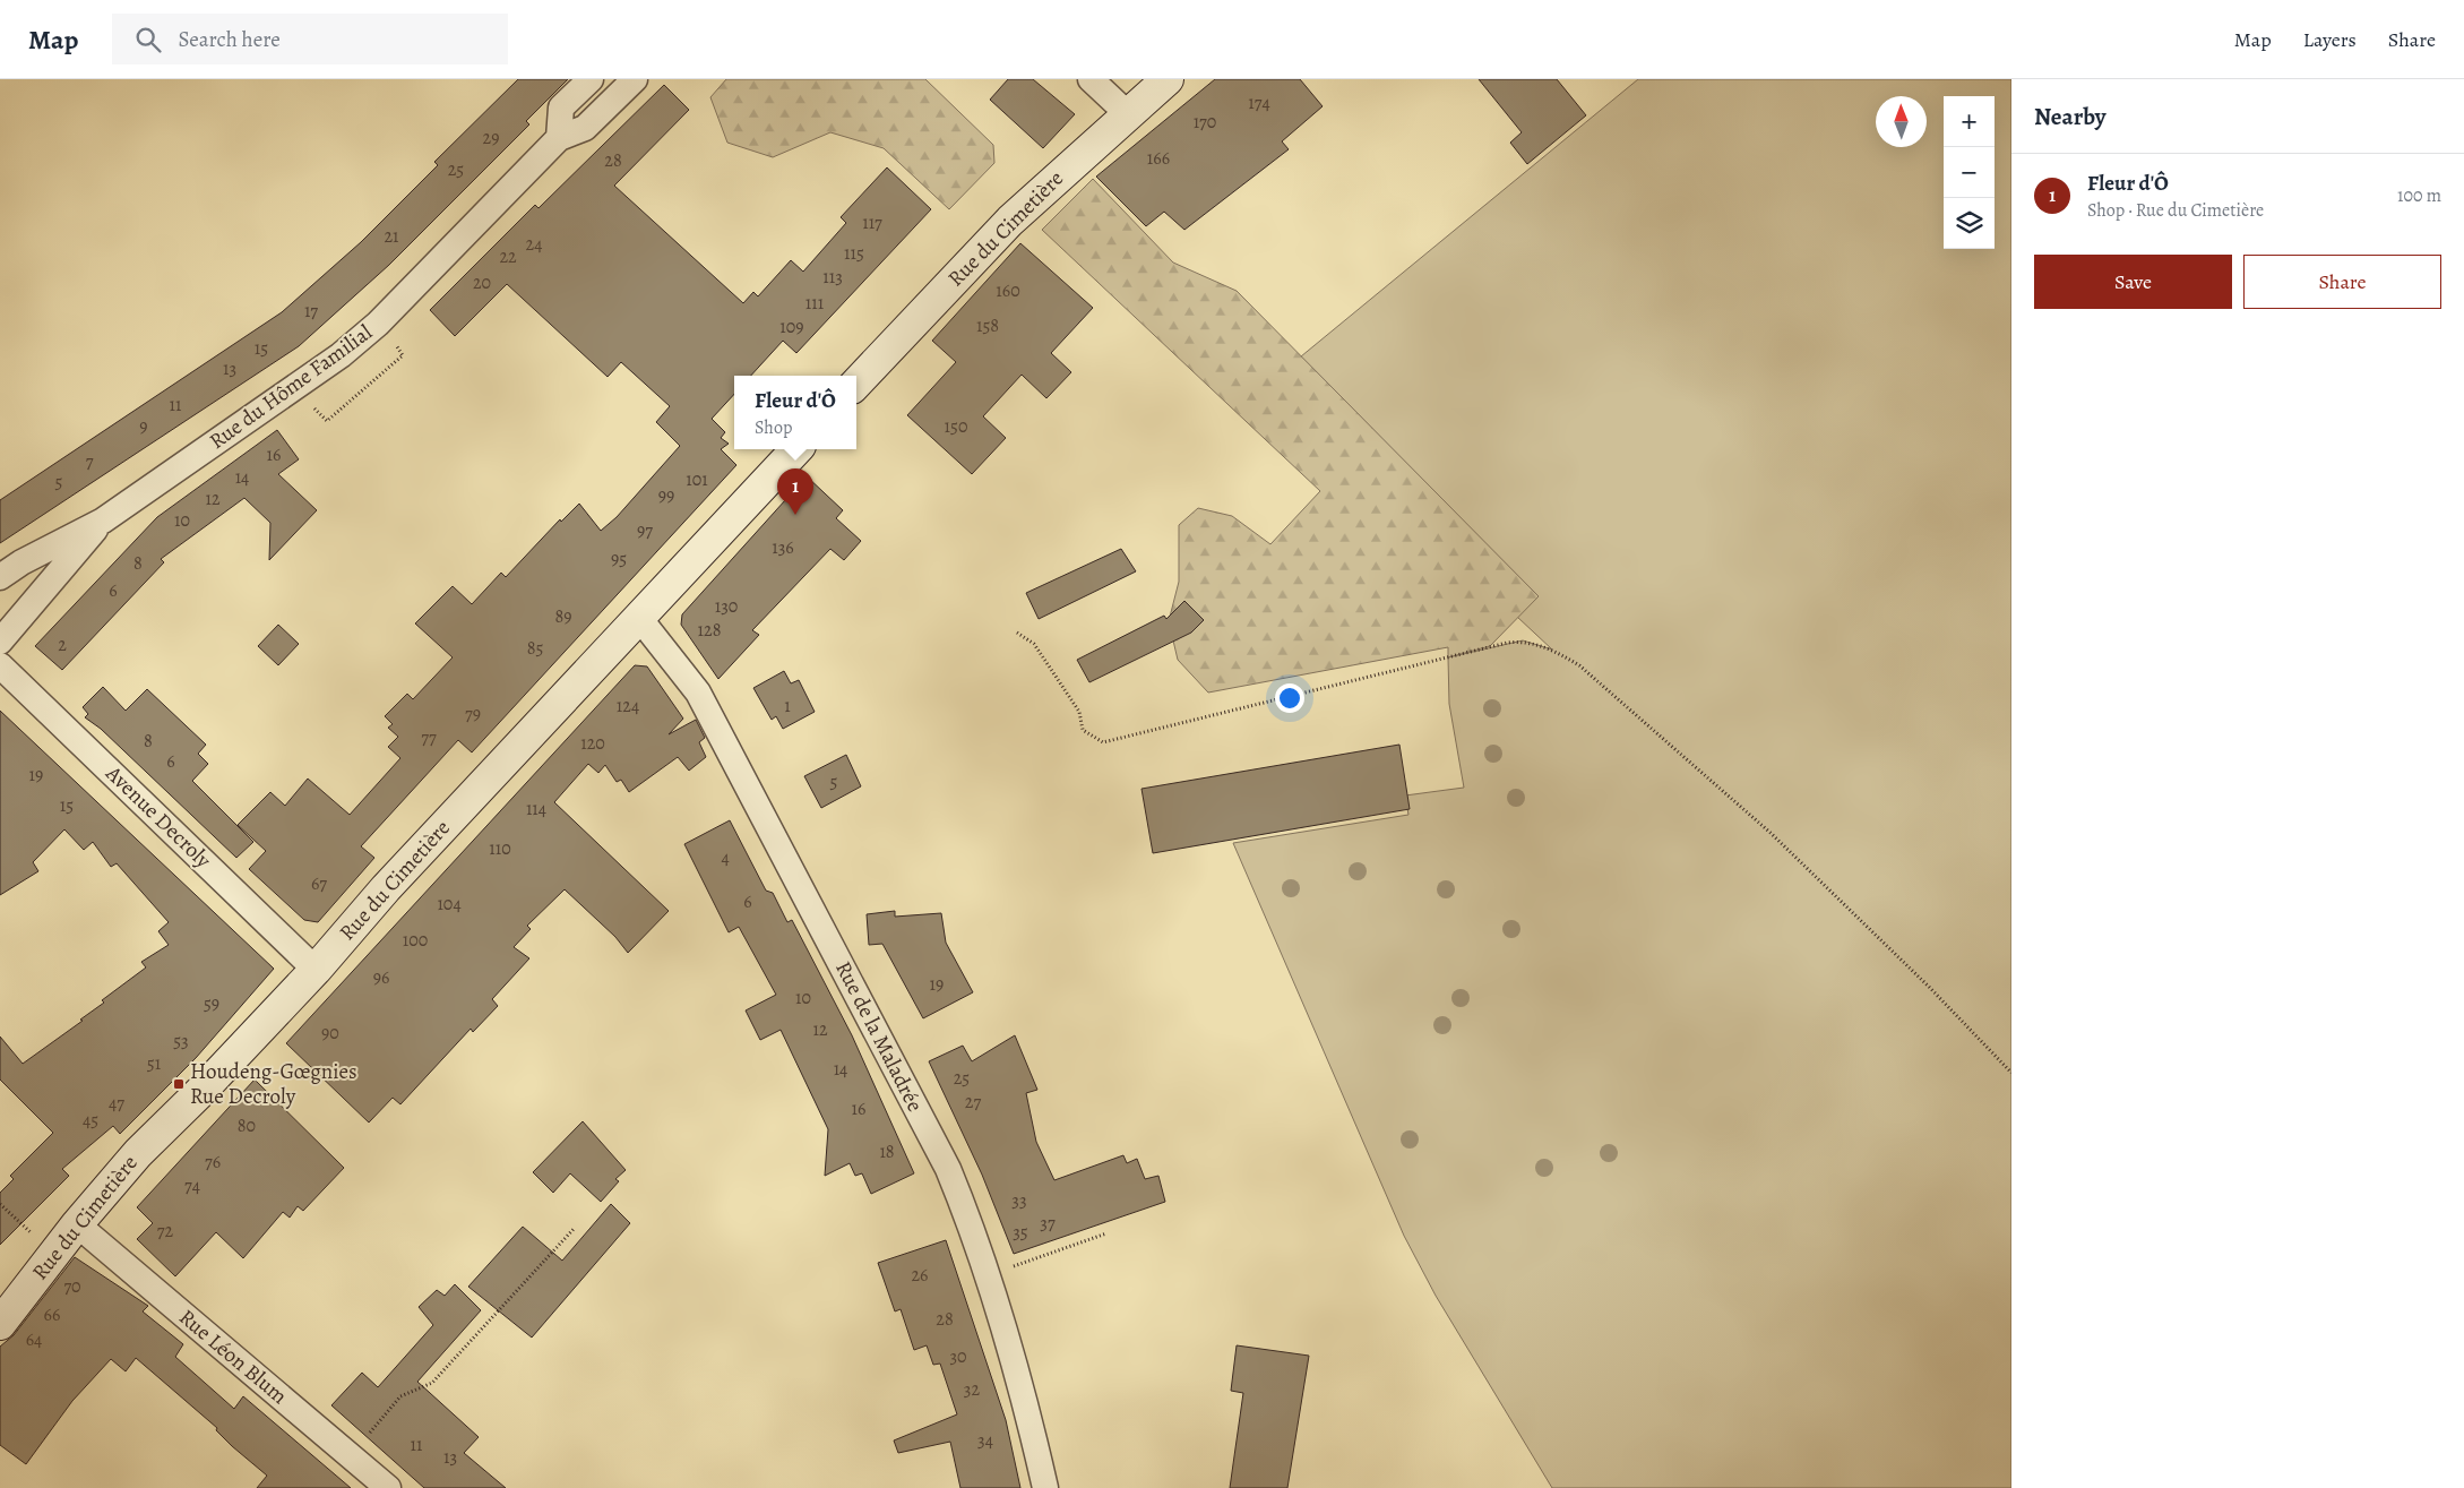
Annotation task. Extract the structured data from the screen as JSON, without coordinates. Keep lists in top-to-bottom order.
{
  "streets": {
    "street": [
      "Rue du Cimetière",
      "Rue du Hôme Familial",
      "Avenue Decroly",
      "Rue de la Maladrée",
      "Rue Léon Blum"
    ]
  },
  "crossings": [
    ["Rue du Cimetière", "Avenue Decroly"],
    ["Rue du Cimetière", "Rue de la Maladrée"],
    ["Rue du Cimetière", "Rue Léon Blum"]
  ],
  "places": {
    "transit": ["Houdeng-Gœgnies Rue Decroly"]
  },
  "house_numbers": [
    "174",
    "170",
    "29",
    "166",
    "28",
    "25",
    "117",
    "21",
    "24",
    "115",
    "22",
    "113",
    "20",
    "160",
    "111",
    "17",
    "158",
    "109",
    "15",
    "13",
    "11",
    "9",
    "150",
    "16",
    "7",
    "14",
    "101",
    "5",
    "99",
    "12",
    "10",
    "97",
    "136",
    "95",
    "8",
    "6",
    "130",
    "89",
    "128",
    "2",
    "85",
    "124",
    "1",
    "79",
    "77",
    "8",
    "120",
    "6",
    "19",
    "5",
    "15",
    "114",
    "110",
    "4",
    "67",
    "6",
    "104",
    "100",
    "96",
    "19",
    "10",
    "59",
    "12",
    "90",
    "53",
    "51",
    "14",
    "25",
    "27",
    "47",
    "16",
    "45",
    "80",
    "18",
    "76",
    "74",
    "33",
    "37",
    "72",
    "35",
    "26",
    "70",
    "66",
    "28",
    "64",
    "30",
    "32",
    "34",
    "11",
    "13"
  ],
  "north": "top",
  "page": {
    "header": "Map",
    "search": "Search here",
    "nav": ["Map", "Layers", "Share"],
    "heading": "Nearby",
    "map_buttons": ["+", "−"],
    "list": [
      {
        "mark": "1",
        "name": "Fleur d'Ô",
        "note": "Shop · Rue du Cimetière",
        "value": "100 m"
      }
    ],
    "buttons": ["Save", "Share"],
    "popup": ["Fleur d'Ô", "Shop"],
    "pins": "1"
  }
}
